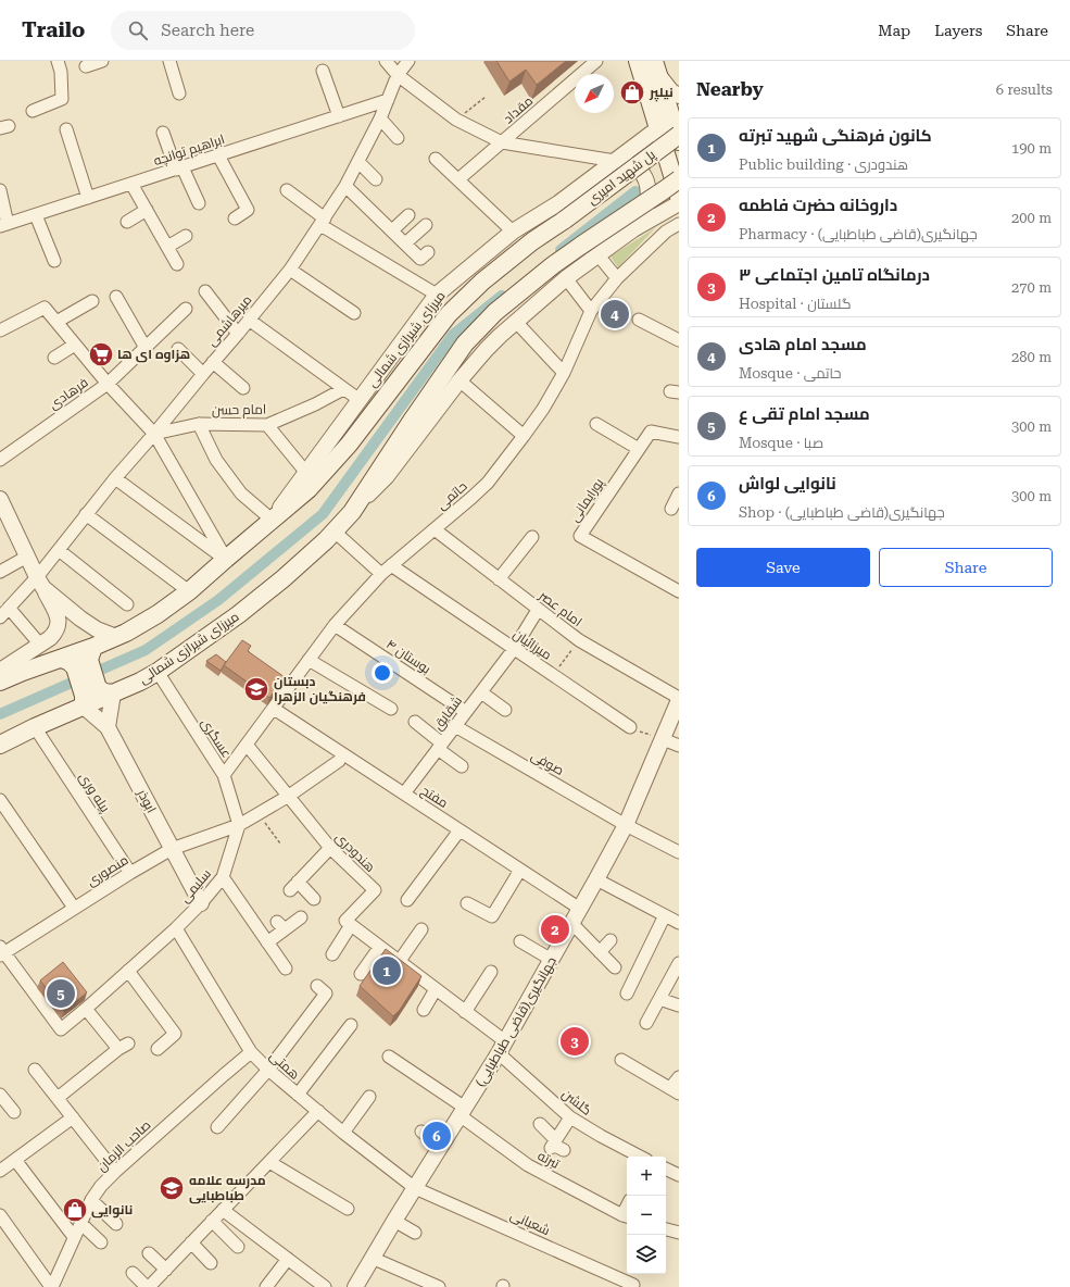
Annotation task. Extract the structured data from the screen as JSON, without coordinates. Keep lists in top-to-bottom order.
{
  "streets": {
    "main road": ["پل شهید امیری", "میرزای شیرازی شمالی"],
    "street": [
      "مقداد",
      "ابراهیم توانچه",
      "میرهاشمی",
      "فرهادی",
      "امام حسن",
      "حاتمی",
      "پورایمانی",
      "امام عصر",
      "میرزائیان",
      "بوستان ۴",
      "شقایق",
      "عسگری",
      "صوفی",
      "پیله وری",
      "مفتح",
      "ابوذر",
      "هندودری",
      "منصوری",
      "سلیمی",
      "جهانگیری(قاضی طباطبایی)",
      "همتی",
      "گلشن",
      "صاحب الزمان",
      "تبرته",
      "شعبانی"
    ]
  },
  "crossings": [
    ["ابراهیم توانچه", "میرهاشمی"],
    ["پل شهید امیری", "میرزای شیرازی شمالی"],
    ["میرهاشمی", "امام حسن"],
    ["میرزای شیرازی شمالی", "عسگری"],
    ["میرزای شیرازی شمالی", "پیله وری"],
    ["میرزای شیرازی شمالی", "ابوذر"],
    ["حاتمی", "امام عصر"],
    ["حاتمی", "میرزائیان"],
    ["حاتمی", "بوستان ۴"],
    ["حاتمی", "عسگری"],
    ["حاتمی", "مفتح"],
    ["حاتمی", "هندودری"],
    ["امام عصر", "شقایق"],
    ["امام عصر", "جهانگیری(قاضی طباطبایی)"],
    ["میرزائیان", "شقایق"],
    ["بوستان ۴", "شقایق"],
    ["شقایق", "صوفی"],
    ["شقایق", "مفتح"],
    ["عسگری", "منصوری"],
    ["عسگری", "سلیمی"],
    ["صوفی", "جهانگیری(قاضی طباطبایی)"],
    ["پیله وری", "منصوری"],
    ["مفتح", "جهانگیری(قاضی طباطبایی)"],
    ["ابوذر", "منصوری"],
    ["ابوذر", "سلیمی"],
    ["منصوری", "سلیمی"],
    ["سلیمی", "همتی"],
    ["جهانگیری(قاضی طباطبایی)", "همتی"],
    ["جهانگیری(قاضی طباطبایی)", "گلشن"],
    ["جهانگیری(قاضی طباطبایی)", "تبرته"],
    ["جهانگیری(قاضی طباطبایی)", "شعبانی"],
    ["همتی", "صاحب الزمان"],
    ["همتی", "شعبانی"]
  ],
  "places": {
    "shop": ["نیلپر", "نانوایی"],
    "supermarket": ["هزاوه ای ها"],
    "school or university": ["دبستان فرهنگیان الزهرا", "مدرسه علامه طباطبایی"]
  },
  "north": "bottom left",
  "page": {
    "header": "Trailo",
    "search": "Search here",
    "nav": ["Map", "Layers", "Share"],
    "heading": ["Nearby", "6 results"],
    "list": [
      {
        "mark": "1",
        "name": "کانون فرهنگی شهید تبرته",
        "note": "Public building · هندودری",
        "value": "190 m"
      },
      {
        "mark": "2",
        "name": "داروخانه حضرت فاطمه",
        "note": "Pharmacy · جهانگیری(قاضی طباطبایی)",
        "value": "200 m"
      },
      {
        "mark": "3",
        "name": "درمانگاه تامین اجتماعی ۳",
        "note": "Hospital · گلستان",
        "value": "270 m"
      },
      {
        "mark": "4",
        "name": "مسجد امام هادی",
        "note": "Mosque · حاتمی",
        "value": "280 m"
      },
      {
        "mark": "5",
        "name": "مسجد امام تقی ع",
        "note": "Mosque · صبا",
        "value": "300 m"
      },
      {
        "mark": "6",
        "name": "نانوایی لواش",
        "note": "Shop · جهانگیری(قاضی طباطبایی)",
        "value": "300 m"
      }
    ],
    "pins": [
      "4",
      "2",
      "1",
      "5",
      "3",
      "6"
    ],
    "buttons": ["Save", "Share"],
    "map_buttons": ["+", "−"]
  }
}
